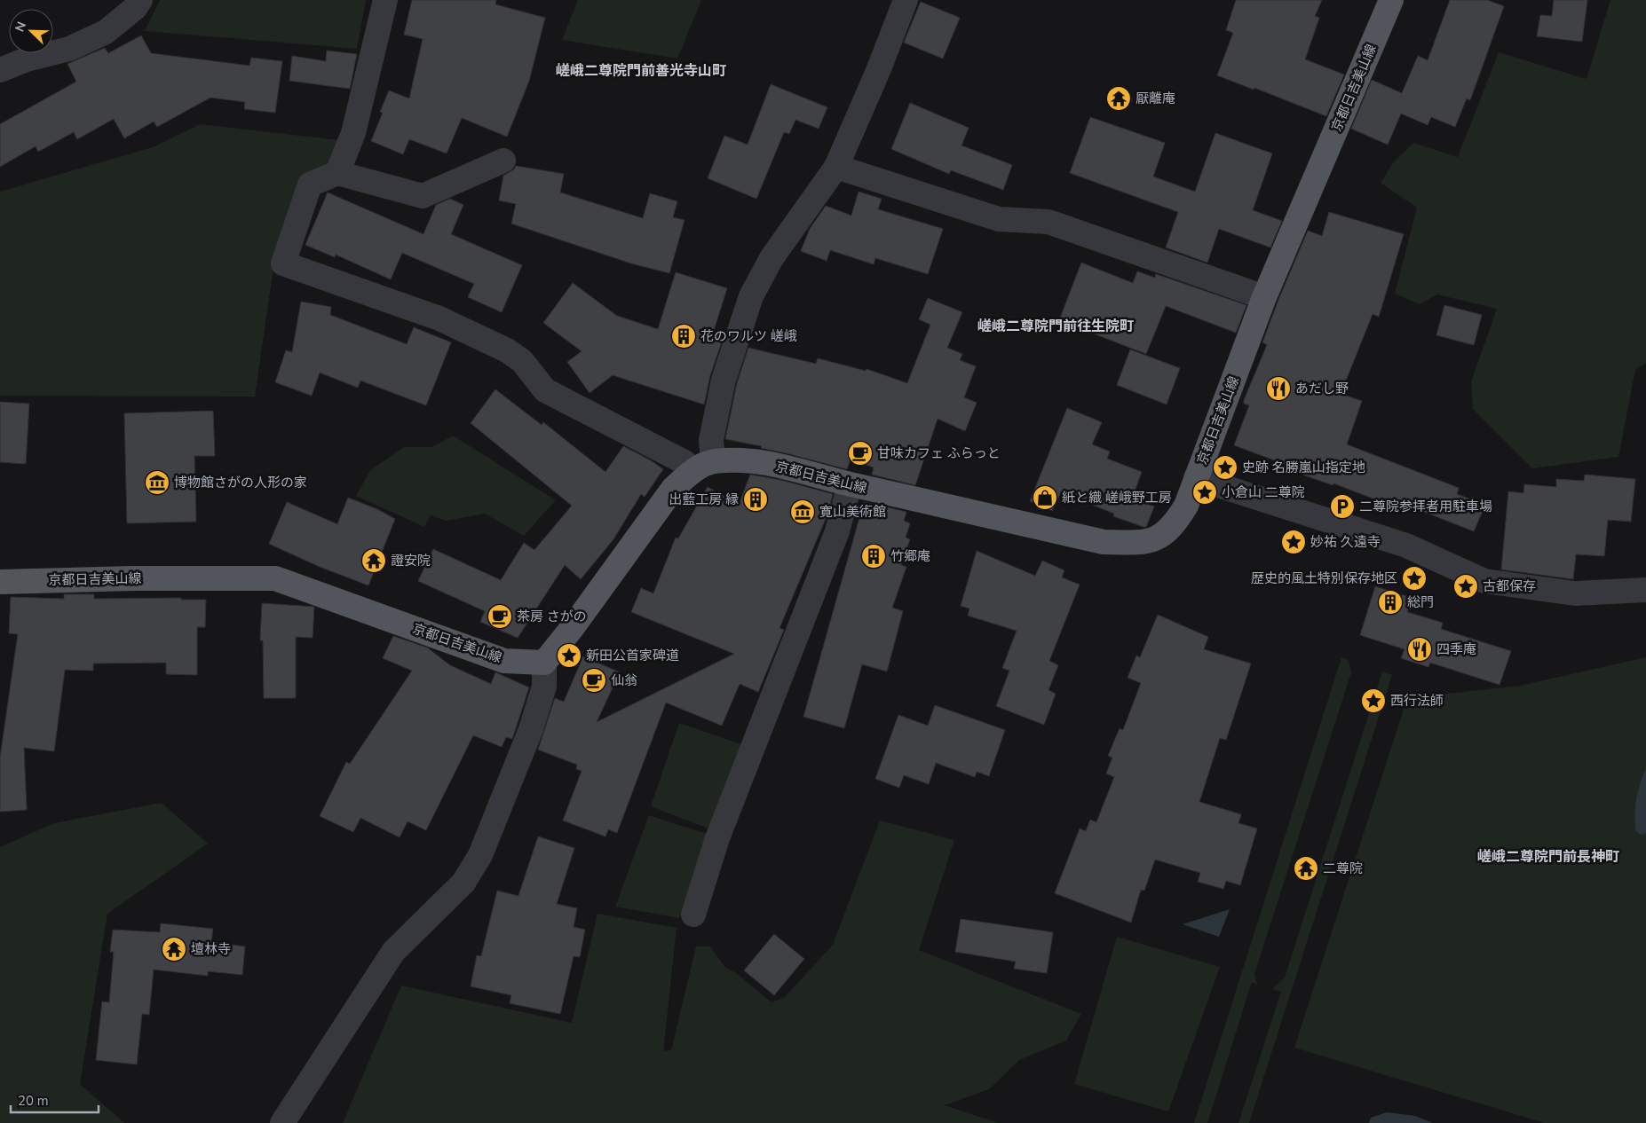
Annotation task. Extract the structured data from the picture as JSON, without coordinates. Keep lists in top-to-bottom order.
{
  "streets": {
    "main road": ["京都日吉美山線"]
  },
  "districts": ["嵯峨二尊院門前善光寺山町", "嵯峨二尊院門前往生院町", "嵯峨二尊院門前長神町"],
  "places": {
    "temple": [
      "厭離庵",
      "證安院",
      "二尊院",
      "壇林寺"
    ],
    "building": [
      "花のワルツ 嵯峨",
      "出藍工房 縁",
      "竹郷庵",
      "総門"
    ],
    "restaurant": ["あだし野", "四季庵"],
    "cafe": ["甘味カフェ ふらっと", "茶房 さがの", "仙翁"],
    "place": [
      "史跡 名勝嵐山指定地",
      "小倉山 二尊院",
      "妙祐 久遠寺",
      "歴史的風土特別保存地区",
      "古都保存",
      "新田公首家碑道",
      "西行法師"
    ],
    "museum": ["博物館さがの人形の家", "寛山美術館"],
    "shop": ["紙と織 嵯峨野工房"],
    "parking": ["二尊院参拝者用駐車場"]
  },
  "scale_bar": "20 m",
  "north": "top left"
}
